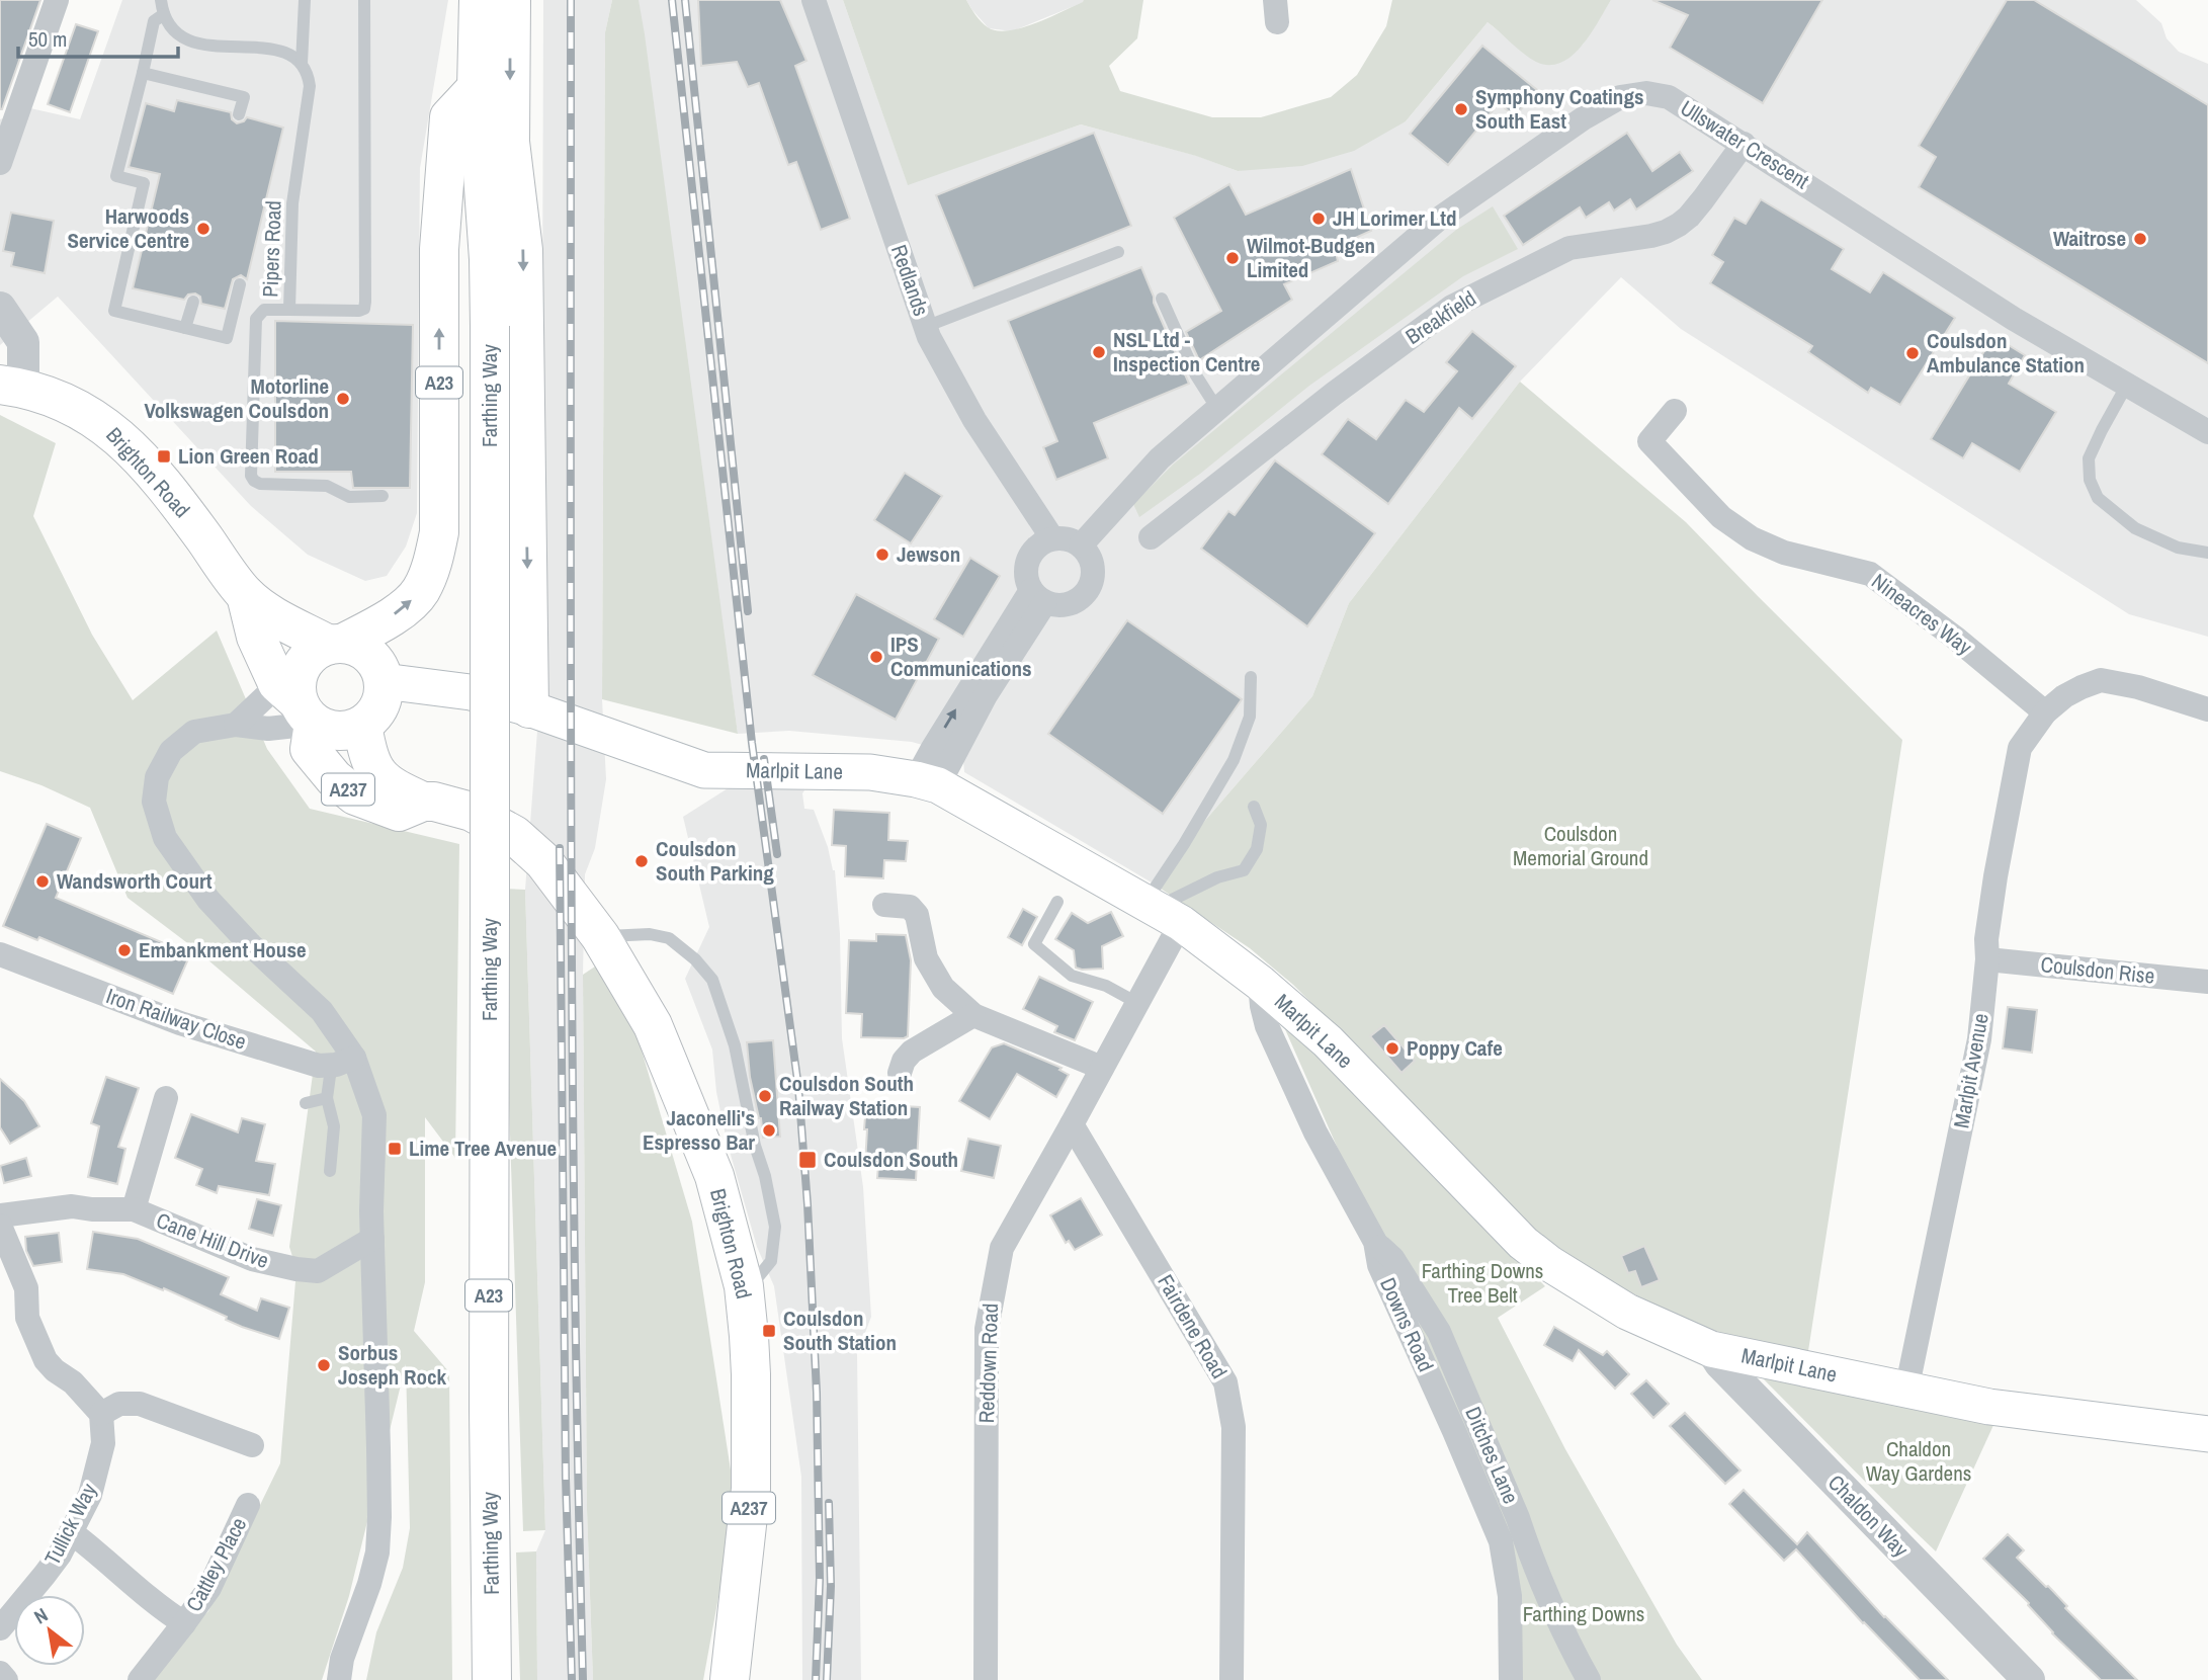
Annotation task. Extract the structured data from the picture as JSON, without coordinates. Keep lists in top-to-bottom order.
{
  "streets": {
    "main road": [
      "A23",
      "Farthing Way",
      "Brighton Road",
      "Marlpit Lane",
      "A237"
    ],
    "street": [
      "Ullswater Crescent",
      "Redlands",
      "Breakfield",
      "Nineacres Way",
      "Coulsdon Rise",
      "Iron Railway Close",
      "Marlpit Avenue",
      "Cane Hill Drive",
      "Downs Road",
      "Fairdene Road",
      "Reddown Road",
      "Ditches Lane",
      "Chaldon Way",
      "Tullick Way",
      "Cattley Place"
    ],
    "lane": ["Pipers Road"]
  },
  "crossings": [
    ["Ullswater Crescent", "Redlands"],
    ["Ullswater Crescent", "Breakfield"],
    ["A23", "Farthing Way"],
    ["A23", "Brighton Road"],
    ["A23", "Marlpit Lane"],
    ["Brighton Road", "Marlpit Lane"],
    ["Nineacres Way", "Marlpit Avenue"],
    ["Marlpit Lane", "Marlpit Avenue"],
    ["Marlpit Lane", "Downs Road"],
    ["Marlpit Lane", "Reddown Road"],
    ["Marlpit Lane", "Chaldon Way"],
    ["Coulsdon Rise", "Marlpit Avenue"],
    ["Downs Road", "Ditches Lane"],
    ["Fairdene Road", "Reddown Road"],
    ["Tullick Way", "Cattley Place"]
  ],
  "parks": [
    "Coulsdon Memorial Ground",
    "Farthing Downs Tree Belt",
    "Chaldon Way Gardens",
    "Farthing Downs"
  ],
  "places": {
    "other": [
      "Symphony Coatings South East",
      "JH Lorimer Ltd",
      "Harwoods Service Centre",
      "Waitrose",
      "Wilmot-Budgen Limited",
      "NSL Ltd - Inspection Centre",
      "Coulsdon Ambulance Station",
      "Motorline Volkswagen Coulsdon",
      "Jewson",
      "IPS Communications",
      "Coulsdon South Parking",
      "Wandsworth Court",
      "Embankment House",
      "Poppy Cafe",
      "Coulsdon South Railway Station",
      "Jaconelli's Espresso Bar",
      "Sorbus Joseph Rock"
    ],
    "transit": [
      "Lion Green Road",
      "Lime Tree Avenue",
      "Coulsdon South",
      "Coulsdon South Station"
    ]
  },
  "scale_bar": "50 m",
  "north": "top left"
}
